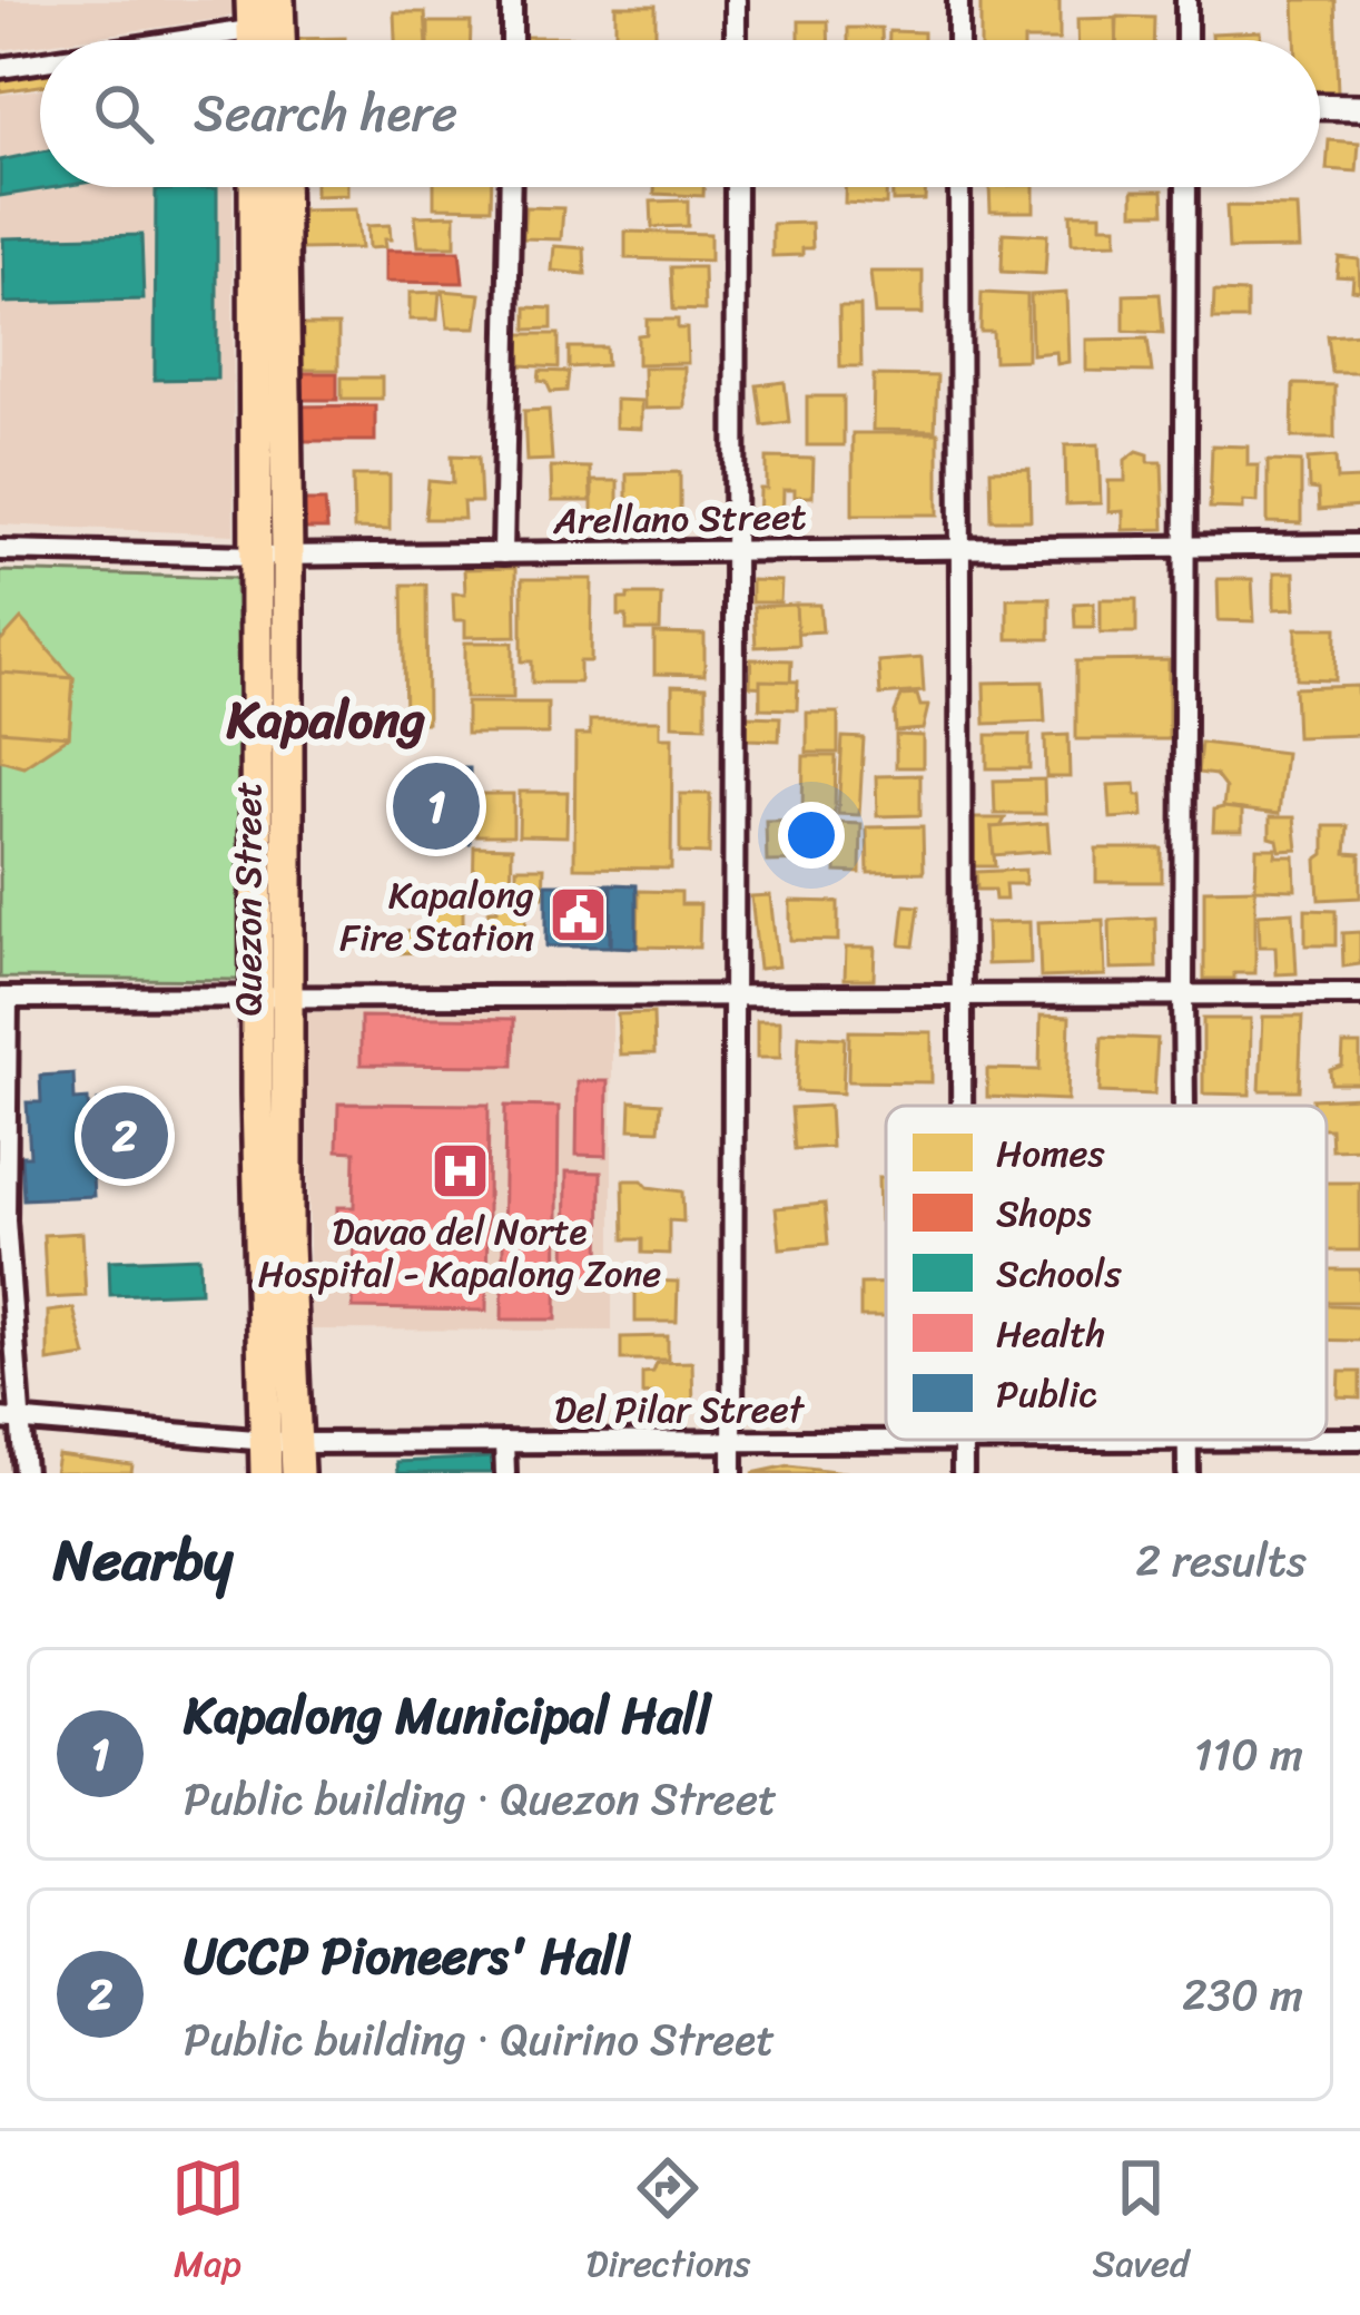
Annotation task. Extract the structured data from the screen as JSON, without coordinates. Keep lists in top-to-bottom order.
{
  "streets": {
    "highway": ["Quezon Street"],
    "street": ["Arellano Street", "Del Pilar Street"]
  },
  "crossings": [
    ["Arellano Street", "Quezon Street"],
    ["Quezon Street", "Del Pilar Street"]
  ],
  "districts": ["Kapalong"],
  "places": {
    "public building": ["Kapalong Fire Station"],
    "hospital": ["Davao del Norte Hospital - Kapalong Zone"]
  },
  "legend": [
    "Homes",
    "Shops",
    "Schools",
    "Health",
    "Public"
  ],
  "page": {
    "search": "Search here",
    "pins": ["1", "2"],
    "heading": ["Nearby", "2 results"],
    "list": [
      {
        "mark": "1",
        "name": "Kapalong Municipal Hall",
        "note": "Public building · Quezon Street",
        "value": "110 m"
      },
      {
        "mark": "2",
        "name": "UCCP Pioneers' Hall",
        "note": "Public building · Quirino Street",
        "value": "230 m"
      }
    ],
    "nav": ["Map", "Directions", "Saved"]
  }
}
